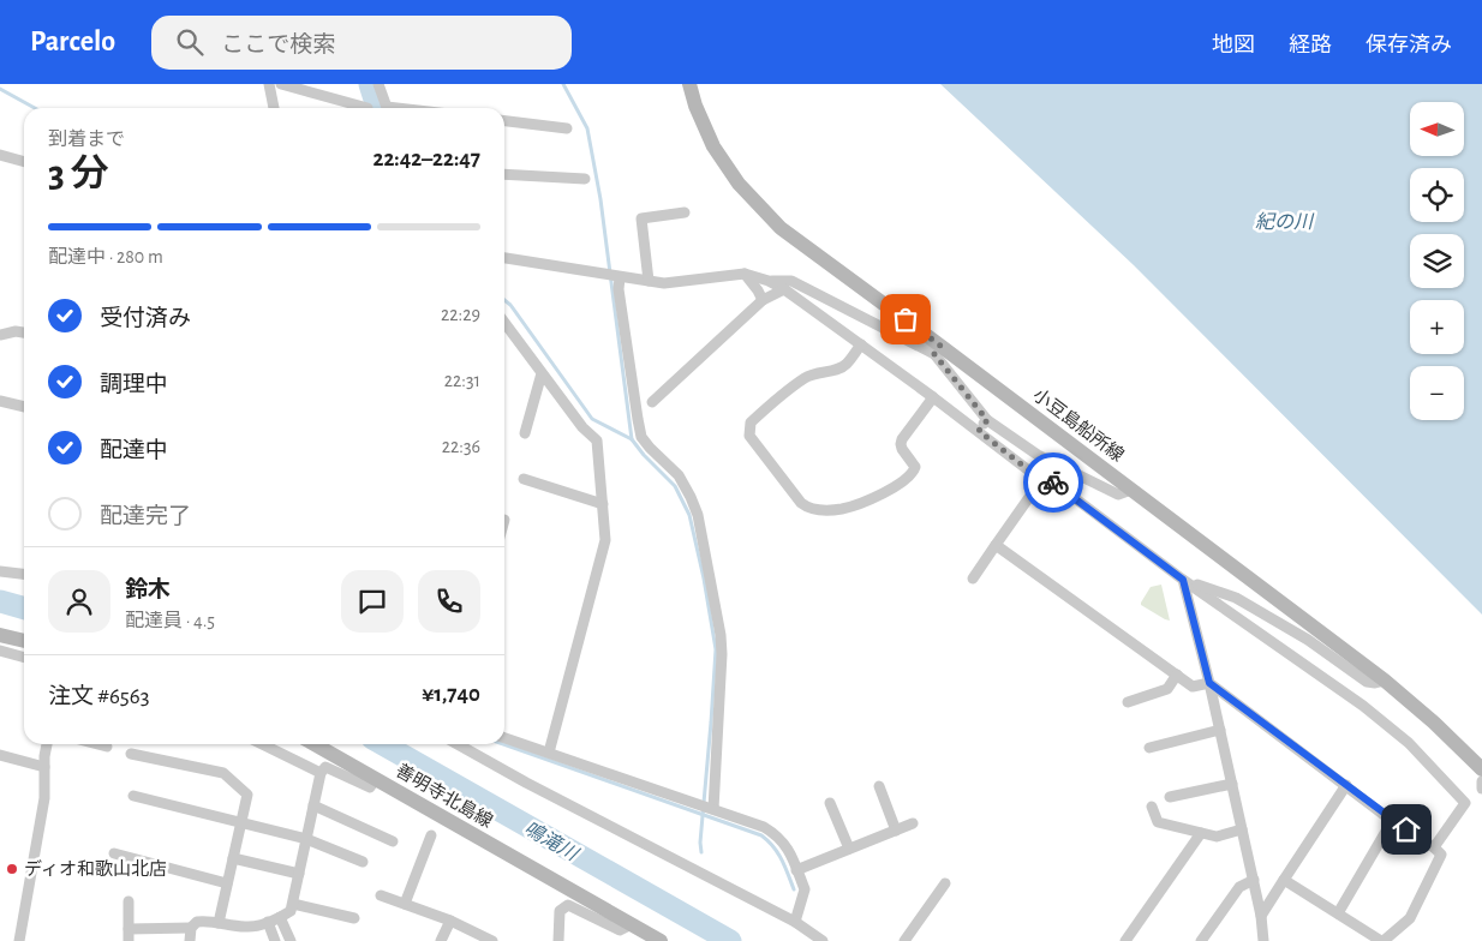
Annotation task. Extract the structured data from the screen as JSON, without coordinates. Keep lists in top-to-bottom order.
{
  "streets": {
    "main road": ["小豆島船所線", "善明寺北島線"]
  },
  "water": ["紀の川", "鳴滝川"],
  "places": ["ディオ和歌山北店"],
  "north": "left",
  "page": {
    "header": "Parcelo",
    "search": "ここで検索",
    "nav": ["地図", "経路", "保存済み"],
    "map_buttons": ["+", "−"],
    "heading": ["3 分", "到着まで", "22:42–22:47"],
    "panel": [
      "鈴木",
      "配達員 · 4.5",
      "注文 #6563",
      "¥1,740"
    ],
    "bar": "配達中 · 280 m",
    "list": [
      ["受付済み", "22:29"],
      ["調理中", "22:31"],
      ["配達中", "22:36"],
      "配達完了"
    ]
  }
}
